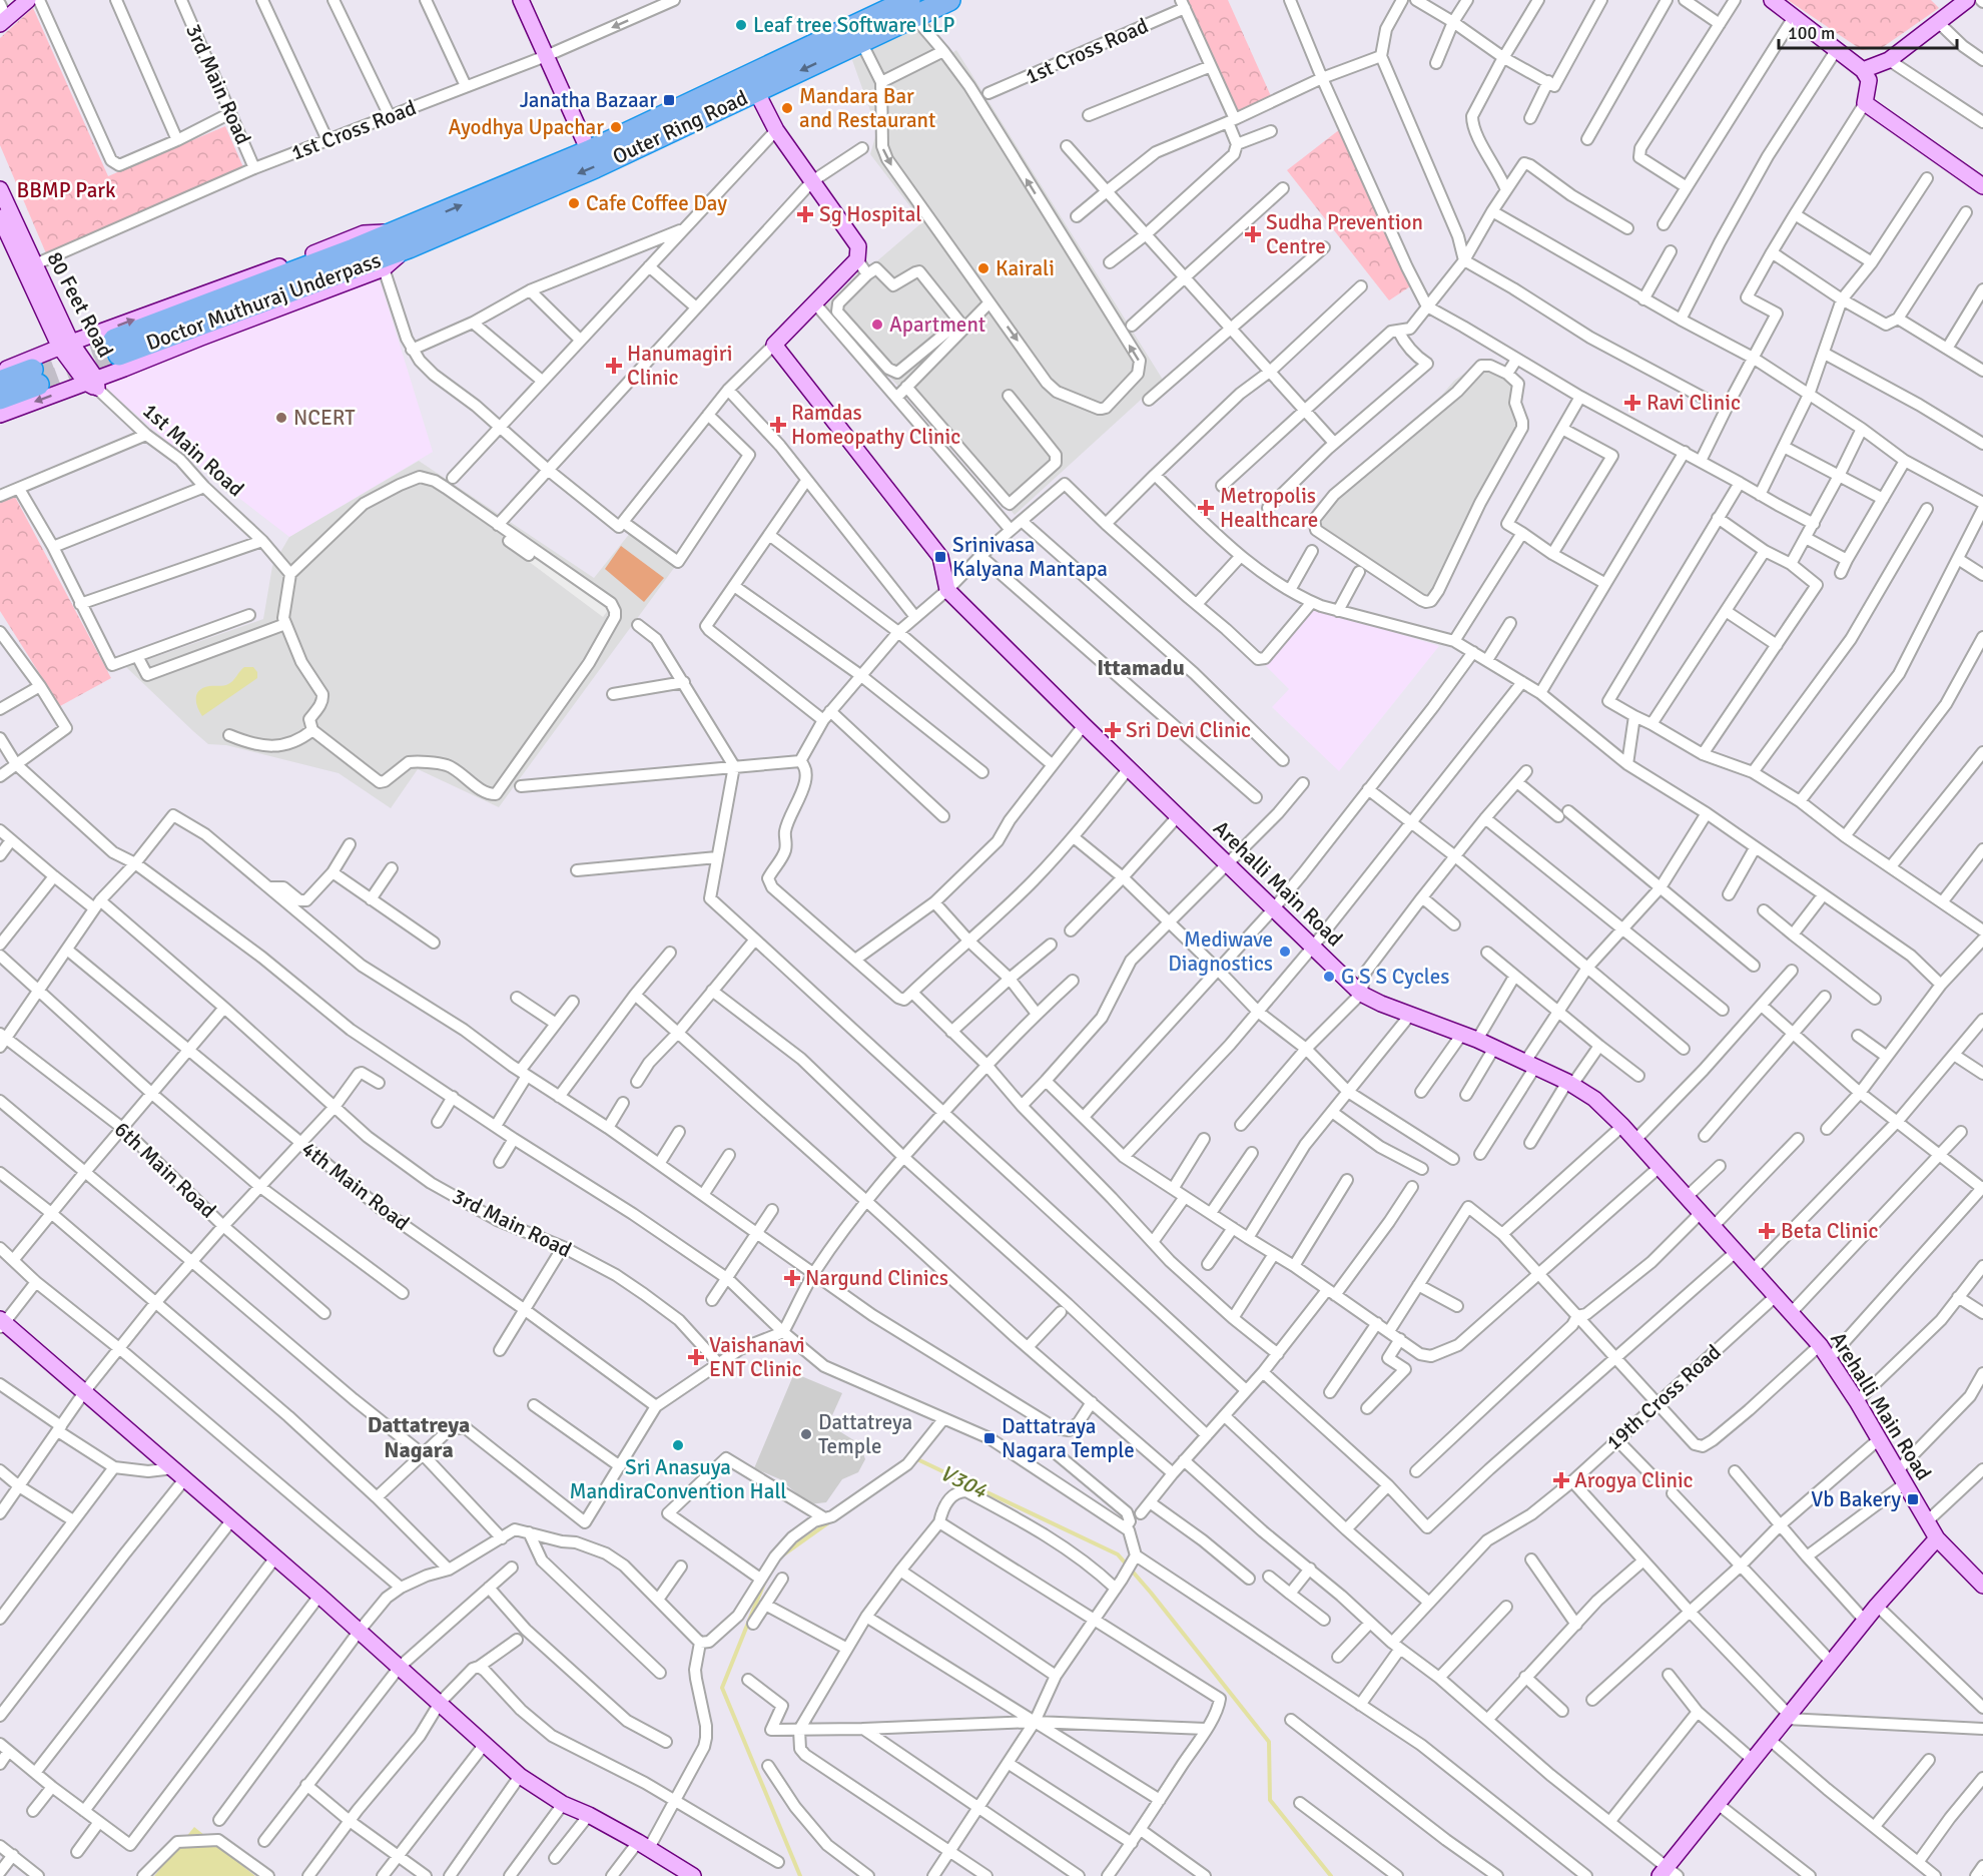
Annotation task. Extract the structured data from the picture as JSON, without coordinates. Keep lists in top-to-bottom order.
{
  "streets": {
    "highway": ["Outer Ring Road", "Doctor Muthuraj Underpass"],
    "street": [
      "1st Cross Road",
      "3rd Main Road",
      "80 Feet Road",
      "1st Main Road",
      "Arehalli Main Road",
      "6th Main Road",
      "4th Main Road",
      "19th Cross Road"
    ]
  },
  "crossings": [
    ["1st Cross Road", "3rd Main Road"],
    ["1st Cross Road", "80 Feet Road"],
    ["Outer Ring Road", "Doctor Muthuraj Underpass"],
    ["80 Feet Road", "1st Main Road"],
    ["Arehalli Main Road", "19th Cross Road"]
  ],
  "districts": ["Ittamadu", "Dattatreya Nagara"],
  "water": ["V304"],
  "parks": ["BBMP Park"],
  "places": {
    "other": [
      "Leaf tree Software LLP",
      "Mandara Bar and Restaurant",
      "Ayodhya Upachar",
      "Cafe Coffee Day",
      "Kairali",
      "Apartment",
      "NCERT",
      "Mediwave Diagnostics",
      "G S S Cycles",
      "Dattatreya Temple",
      "Sri Anasuya MandiraConvention Hall"
    ],
    "transit": [
      "Janatha Bazaar",
      "Srinivasa Kalyana Mantapa",
      "Dattatraya Nagara Temple",
      "Vb Bakery"
    ],
    "health": [
      "Sg Hospital",
      "Sudha Prevention Centre",
      "Hanumagiri Clinic",
      "Ravi Clinic",
      "Ramdas Homeopathy Clinic",
      "Metropolis Healthcare",
      "Sri Devi Clinic",
      "Beta Clinic",
      "Nargund Clinics",
      "Vaishanavi ENT Clinic",
      "Arogya Clinic"
    ]
  },
  "scale_bar": "100 m"
}
